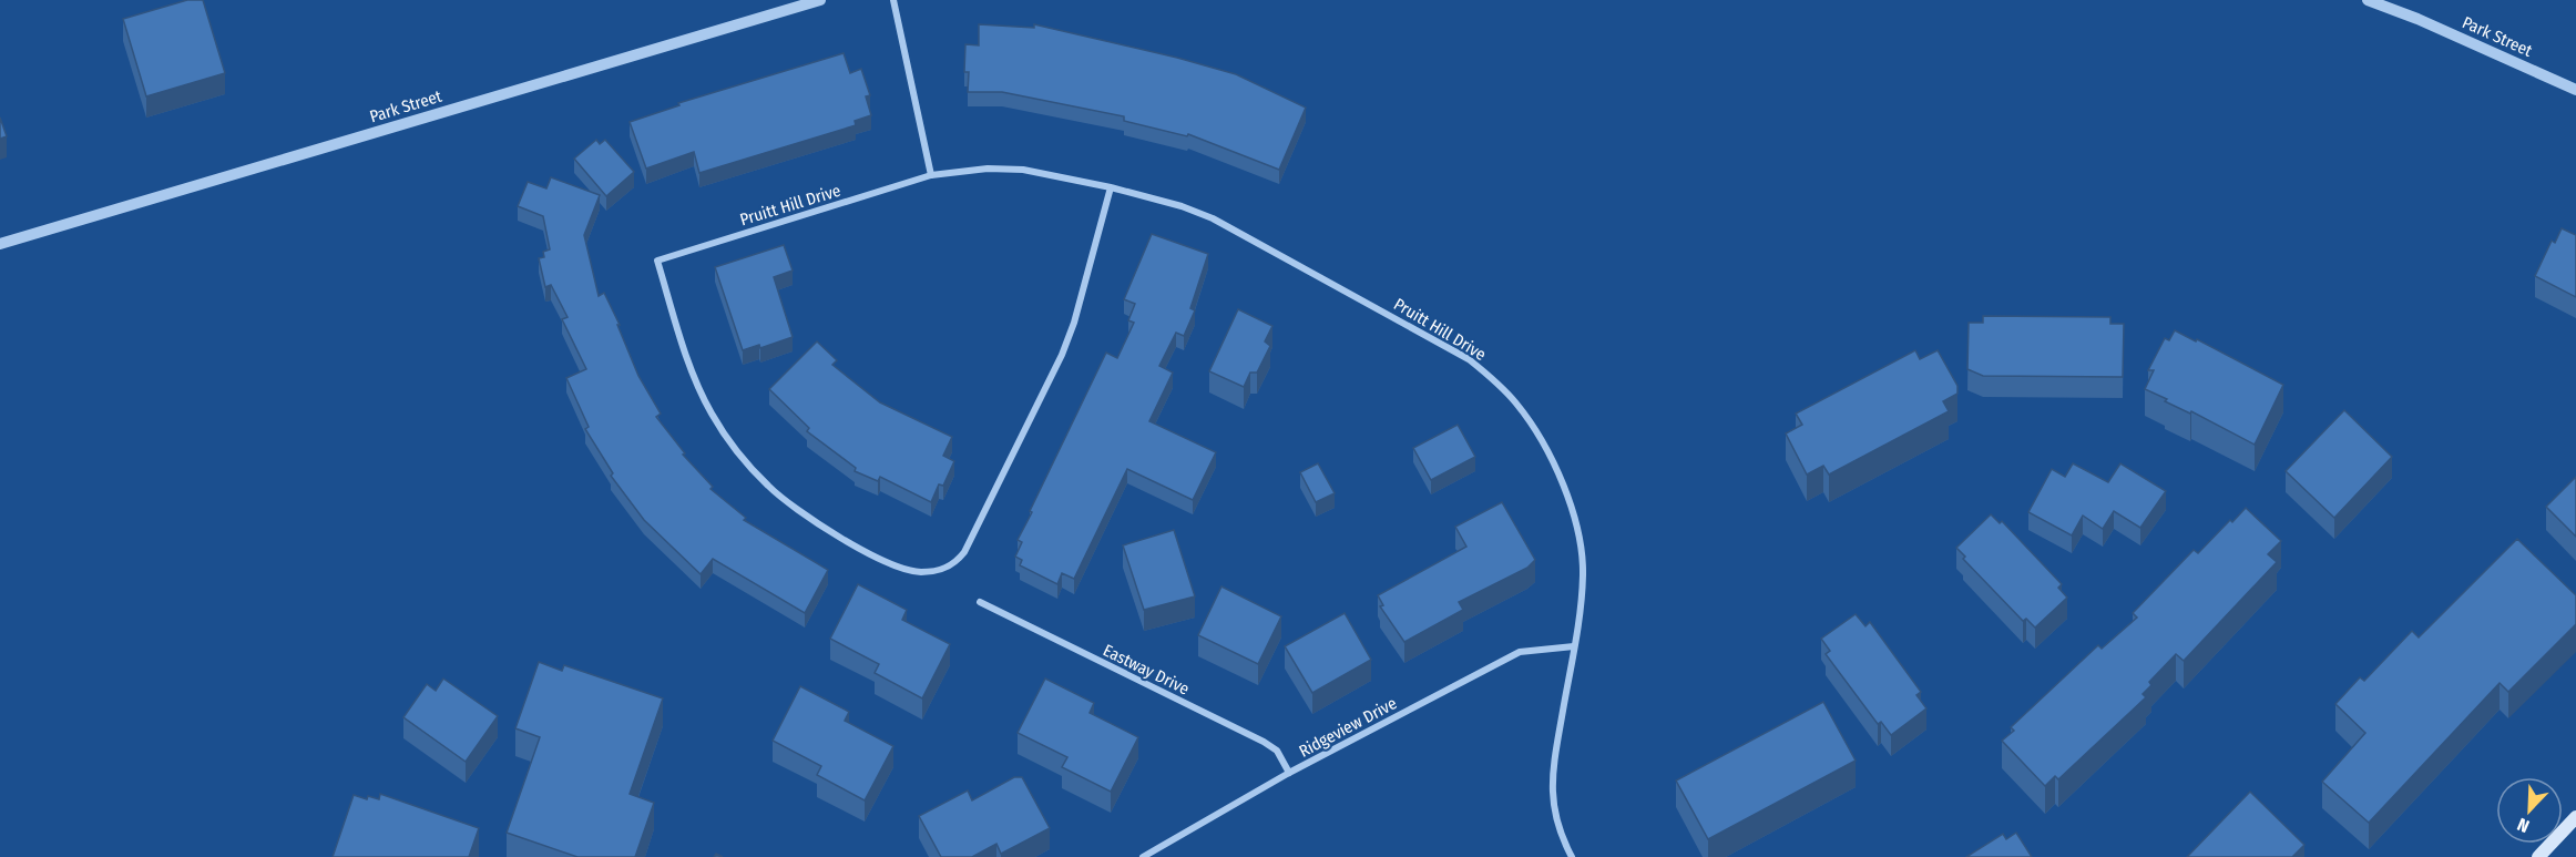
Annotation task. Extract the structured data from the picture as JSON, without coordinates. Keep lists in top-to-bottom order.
{
  "streets": {
    "street": [
      "Park Street",
      "Pruitt Hill Drive",
      "Eastway Drive",
      "Ridgeview Drive"
    ]
  },
  "crossings": [
    ["Pruitt Hill Drive", "Ridgeview Drive"],
    ["Eastway Drive", "Ridgeview Drive"]
  ],
  "north": "bottom left"
}
